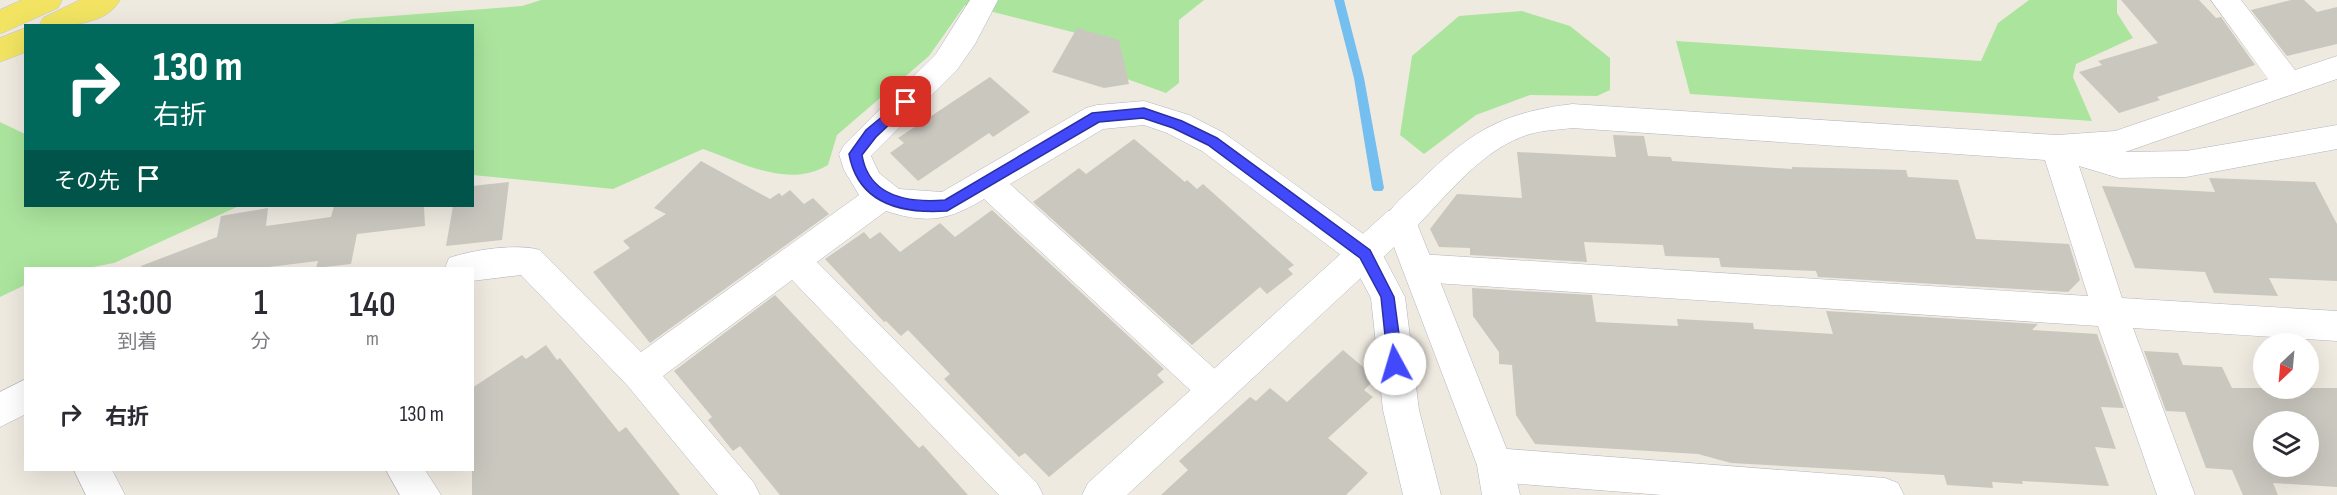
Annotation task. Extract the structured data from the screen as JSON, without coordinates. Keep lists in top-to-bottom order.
{
  "north": "bottom left",
  "page": {
    "turn": ["130 m", "右折"],
    "then": "その先",
    "eta": [
      "13:00",
      "到着",
      "1",
      "分",
      "140",
      "m"
    ],
    "list": [
      {
        "name": "右折",
        "value": "130 m"
      }
    ]
  }
}
